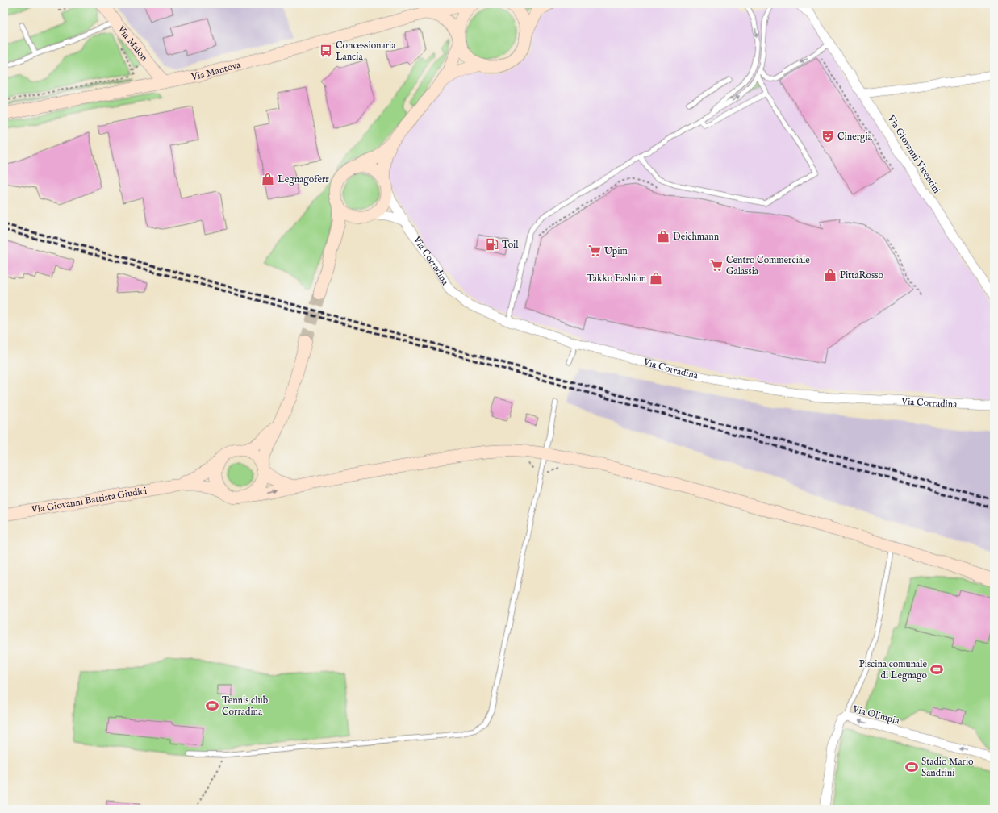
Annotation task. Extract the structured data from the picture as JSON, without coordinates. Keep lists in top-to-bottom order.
{
  "streets": {
    "main road": ["Via Malon", "Via Mantova", "Via Giovanni Battista Giudici"],
    "street": ["Via Giovanni Vicentini", "Via Corradina", "Via Olimpia"]
  },
  "crossings": [
    ["Via Malon", "Via Mantova"]
  ],
  "one_way": ["Via Olimpia"],
  "places": {
    "bus stop": ["Concessionaria Lancia"],
    "theatre": ["Cinergia"],
    "shop": [
      "Legnagoferr",
      "Deichmann",
      "PittaRosso",
      "Takko Fashion"
    ],
    "fuel station": ["Toil"],
    "supermarket": ["Upim", "Centro Commerciale Galassia"],
    "sports": ["Piscina comunale di Legnago", "Tennis club Corradina", "Stadio Mario Sandrini"]
  }
}
